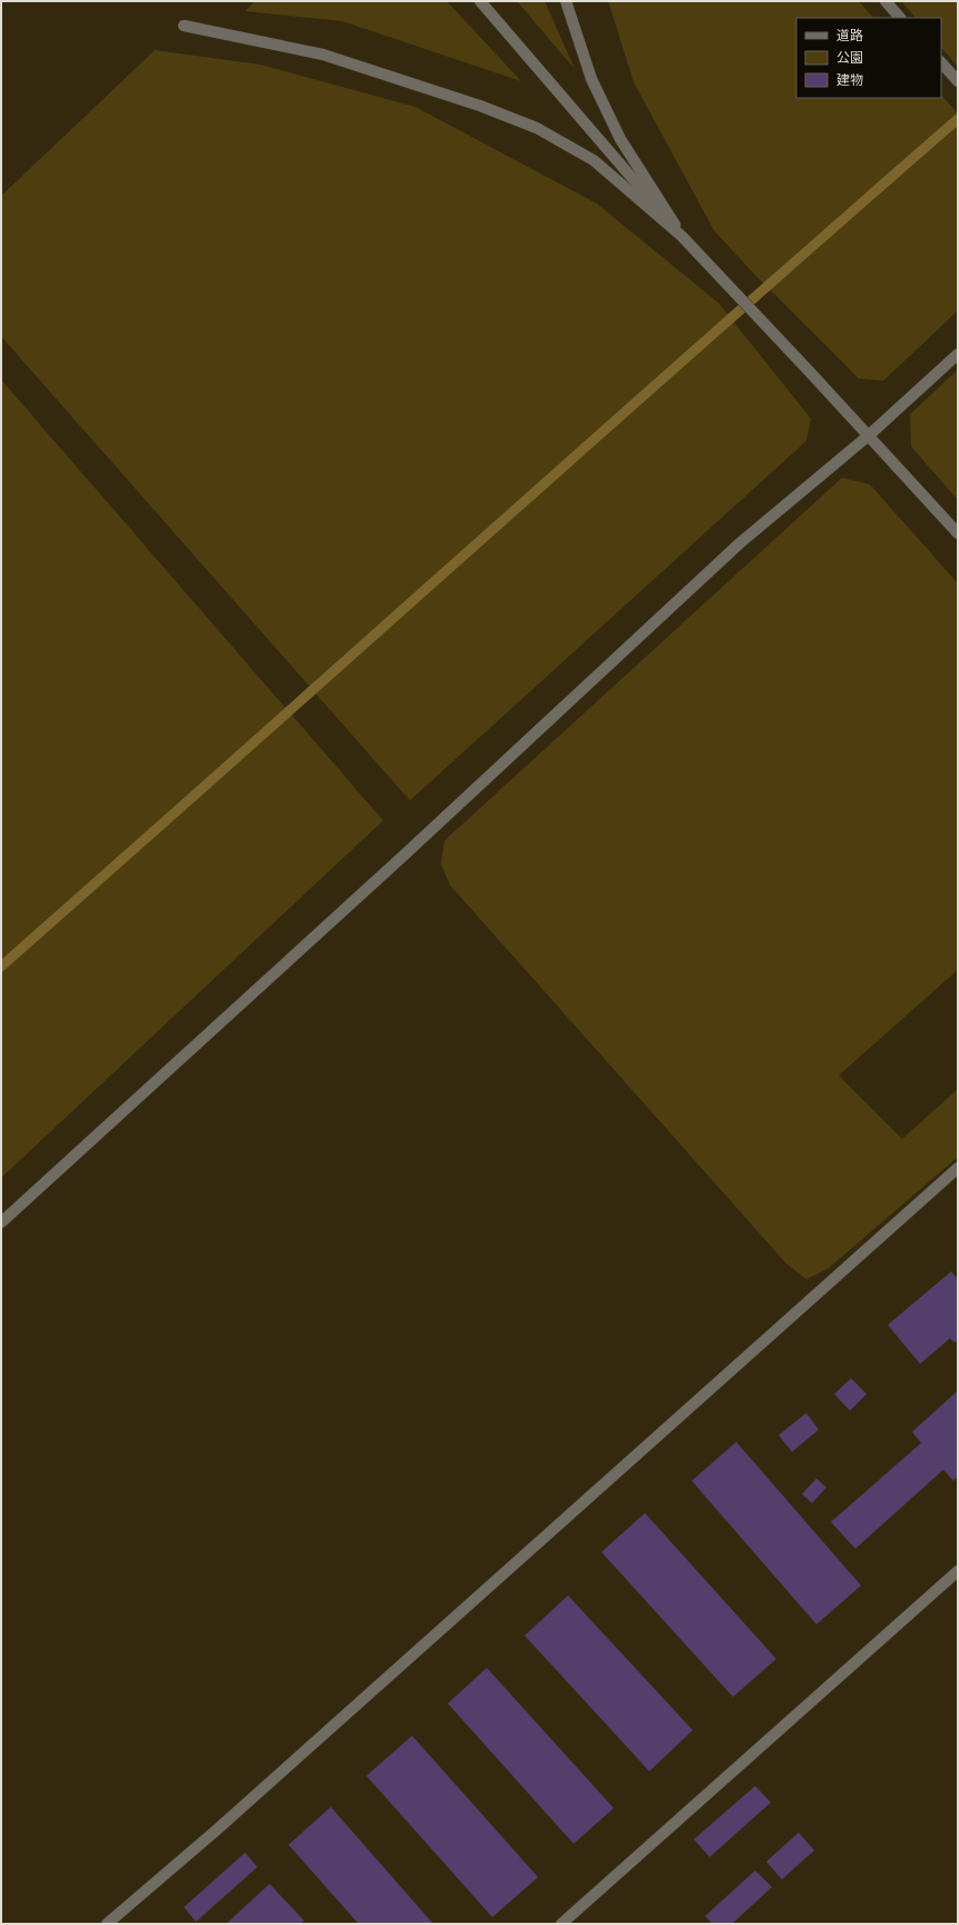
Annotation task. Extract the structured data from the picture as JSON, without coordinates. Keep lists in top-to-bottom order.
{
  "legend": ["道路", "公園", "建物"]
}
